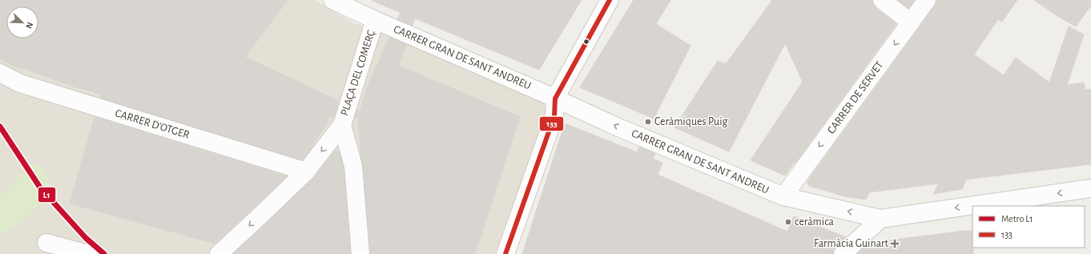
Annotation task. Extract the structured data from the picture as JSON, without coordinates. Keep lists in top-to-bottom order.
{
  "streets": {
    "street": [
      "CARRER GRAN DE SANT ANDREU",
      "PLAÇA DEL COMERÇ",
      "CARRER DE SERVET",
      "CARRER D'OTGER"
    ]
  },
  "crossings": [
    ["CARRER GRAN DE SANT ANDREU", "PLAÇA DEL COMERÇ"],
    ["CARRER GRAN DE SANT ANDREU", "CARRER DE SERVET"]
  ],
  "one_way": ["CARRER GRAN DE SANT ANDREU", "CARRER DE SERVET"],
  "places": {
    "other": ["Ceràmiques Puig", "ceràmica"],
    "health": ["Farmàcia Guinart"]
  },
  "lines": ["transit line 133", "metro line L1"],
  "legend": ["Metro L1", "133"],
  "north": "bottom right"
}
